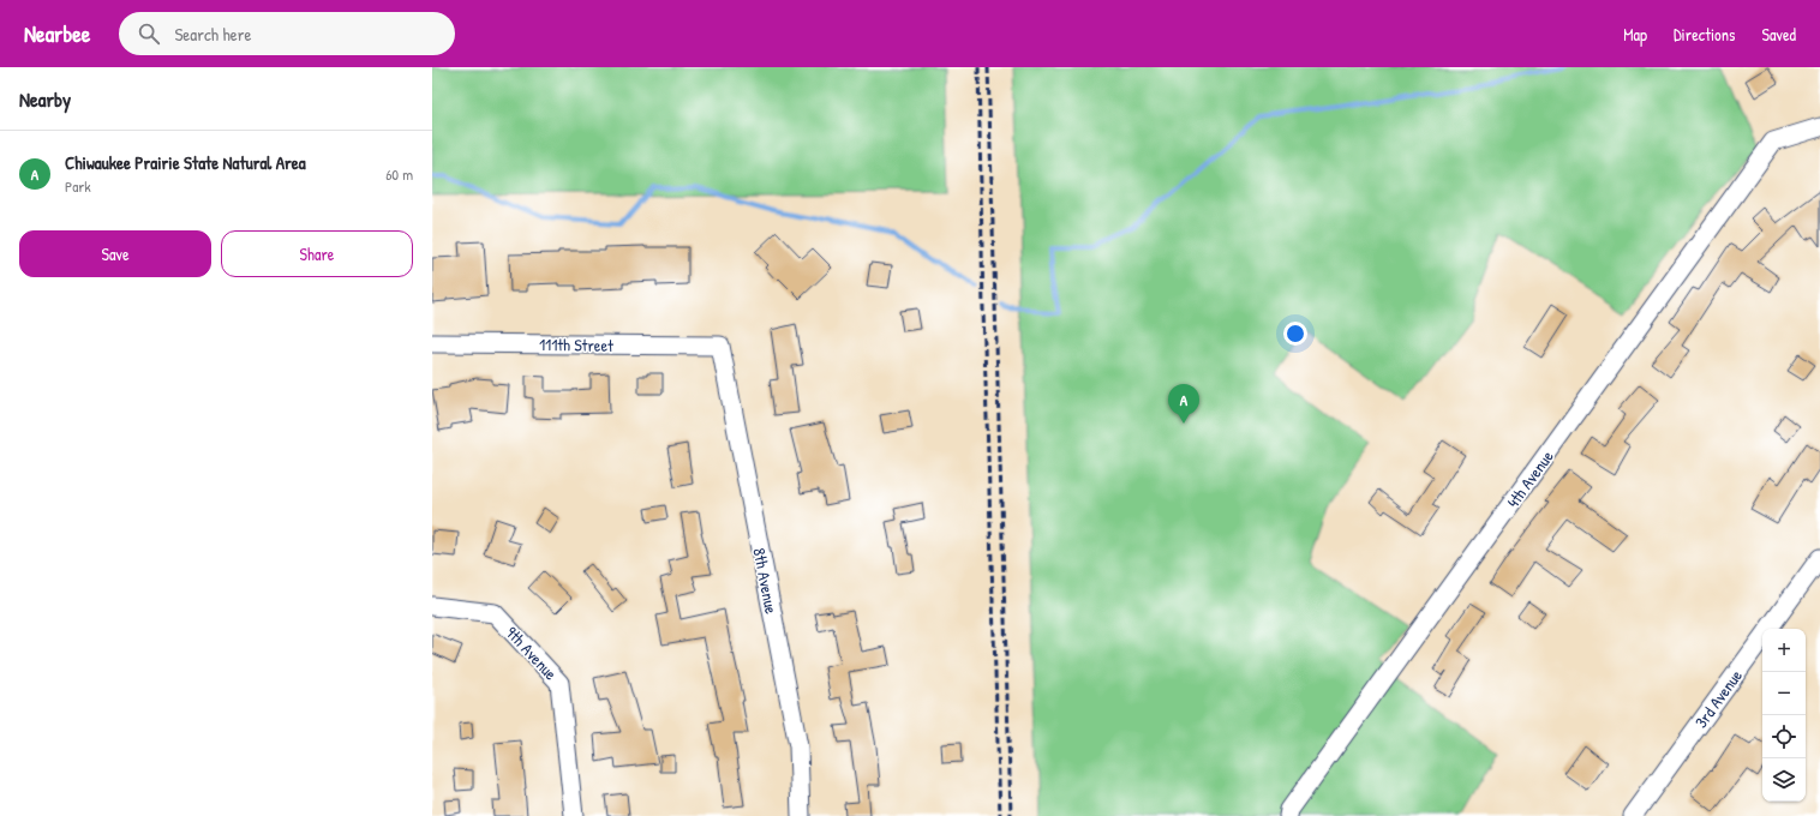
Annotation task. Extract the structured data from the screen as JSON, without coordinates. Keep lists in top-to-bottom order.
{
  "streets": {
    "street": [
      "111th Street",
      "4th Avenue",
      "8th Avenue",
      "9th Avenue",
      "3rd Avenue"
    ]
  },
  "crossings": [
    ["111th Street", "8th Avenue"]
  ],
  "page": {
    "header": "Nearbee",
    "search": "Search here",
    "nav": ["Map", "Directions", "Saved"],
    "heading": "Nearby",
    "list": [
      {
        "mark": "A",
        "name": "Chiwaukee Prairie State Natural Area",
        "note": "Park",
        "value": "60 m"
      }
    ],
    "buttons": ["Save", "Share"],
    "pins": "A",
    "map_buttons": ["+", "−"]
  }
}
